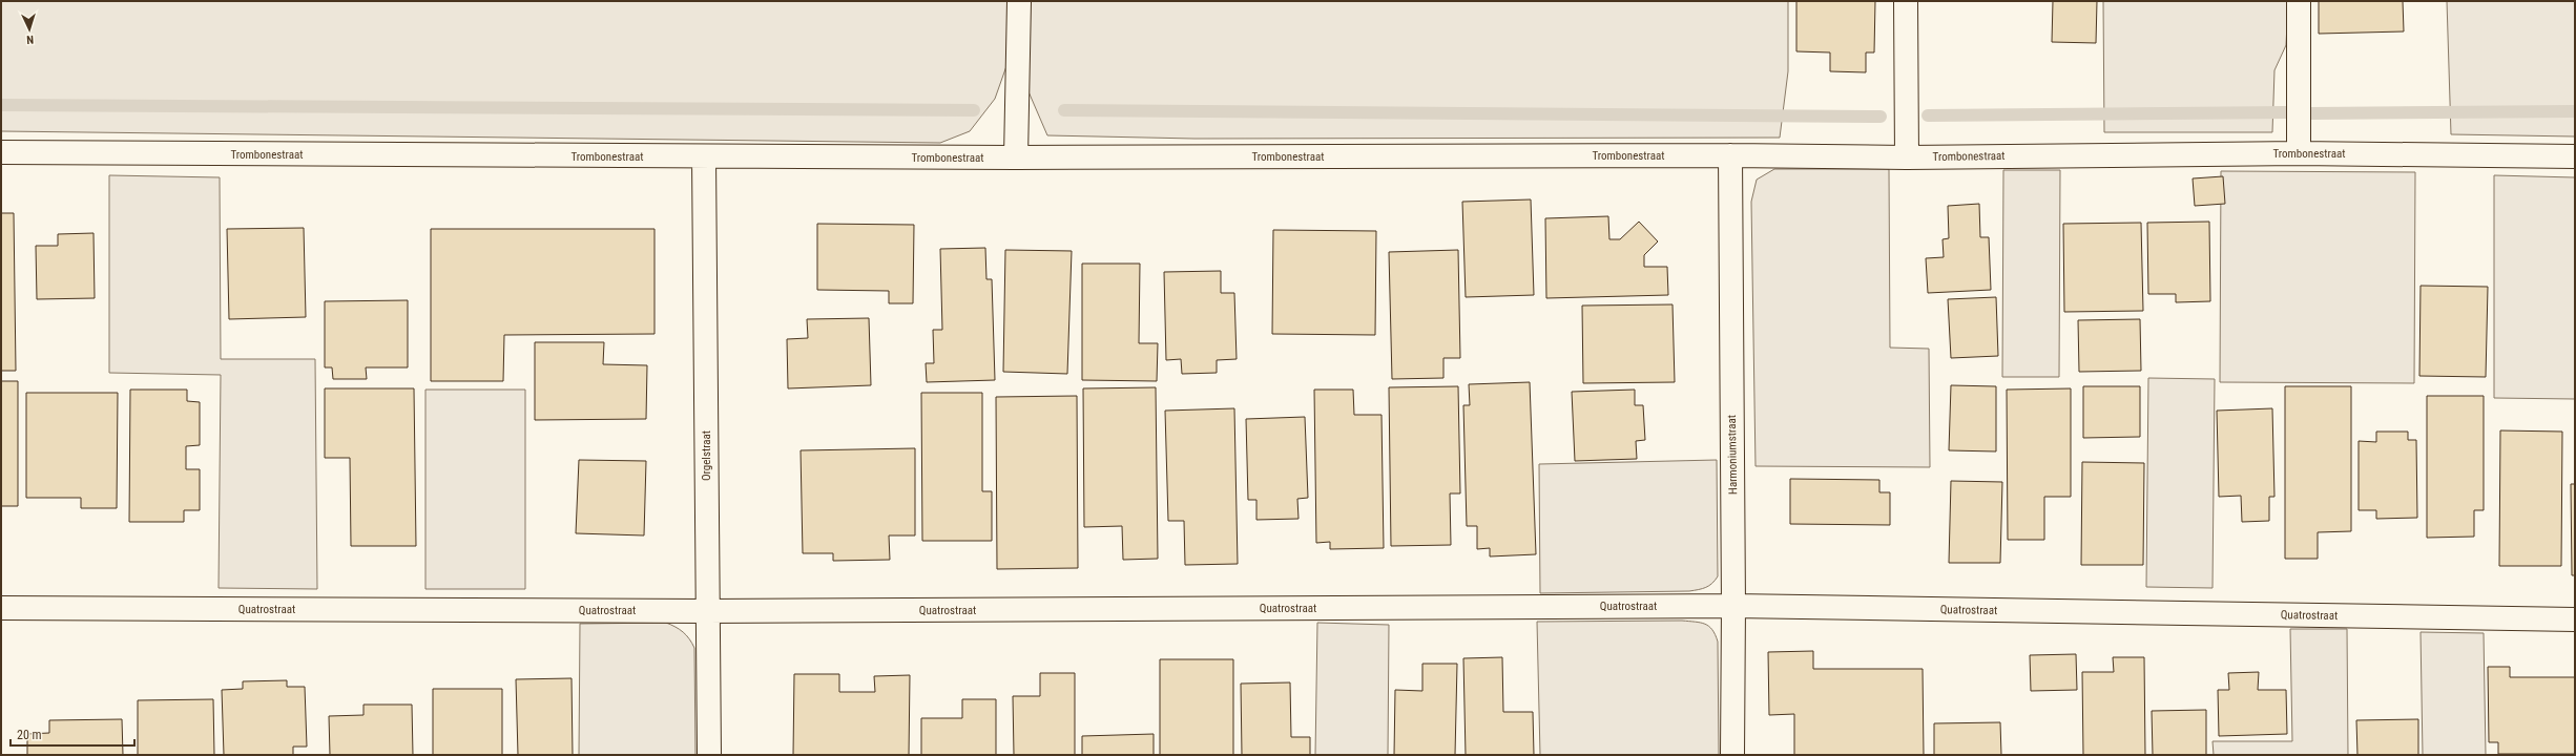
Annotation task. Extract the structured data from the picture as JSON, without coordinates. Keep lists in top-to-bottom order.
{
  "streets": {
    "street": [
      "Trombonestraat",
      "Harmoniumstraat",
      "Orgelstraat",
      "Quatrostraat"
    ]
  },
  "crossings": [
    ["Trombonestraat", "Harmoniumstraat"],
    ["Trombonestraat", "Orgelstraat"],
    ["Harmoniumstraat", "Quatrostraat"],
    ["Orgelstraat", "Quatrostraat"]
  ],
  "scale_bar": "20 m",
  "north": "bottom"
}
